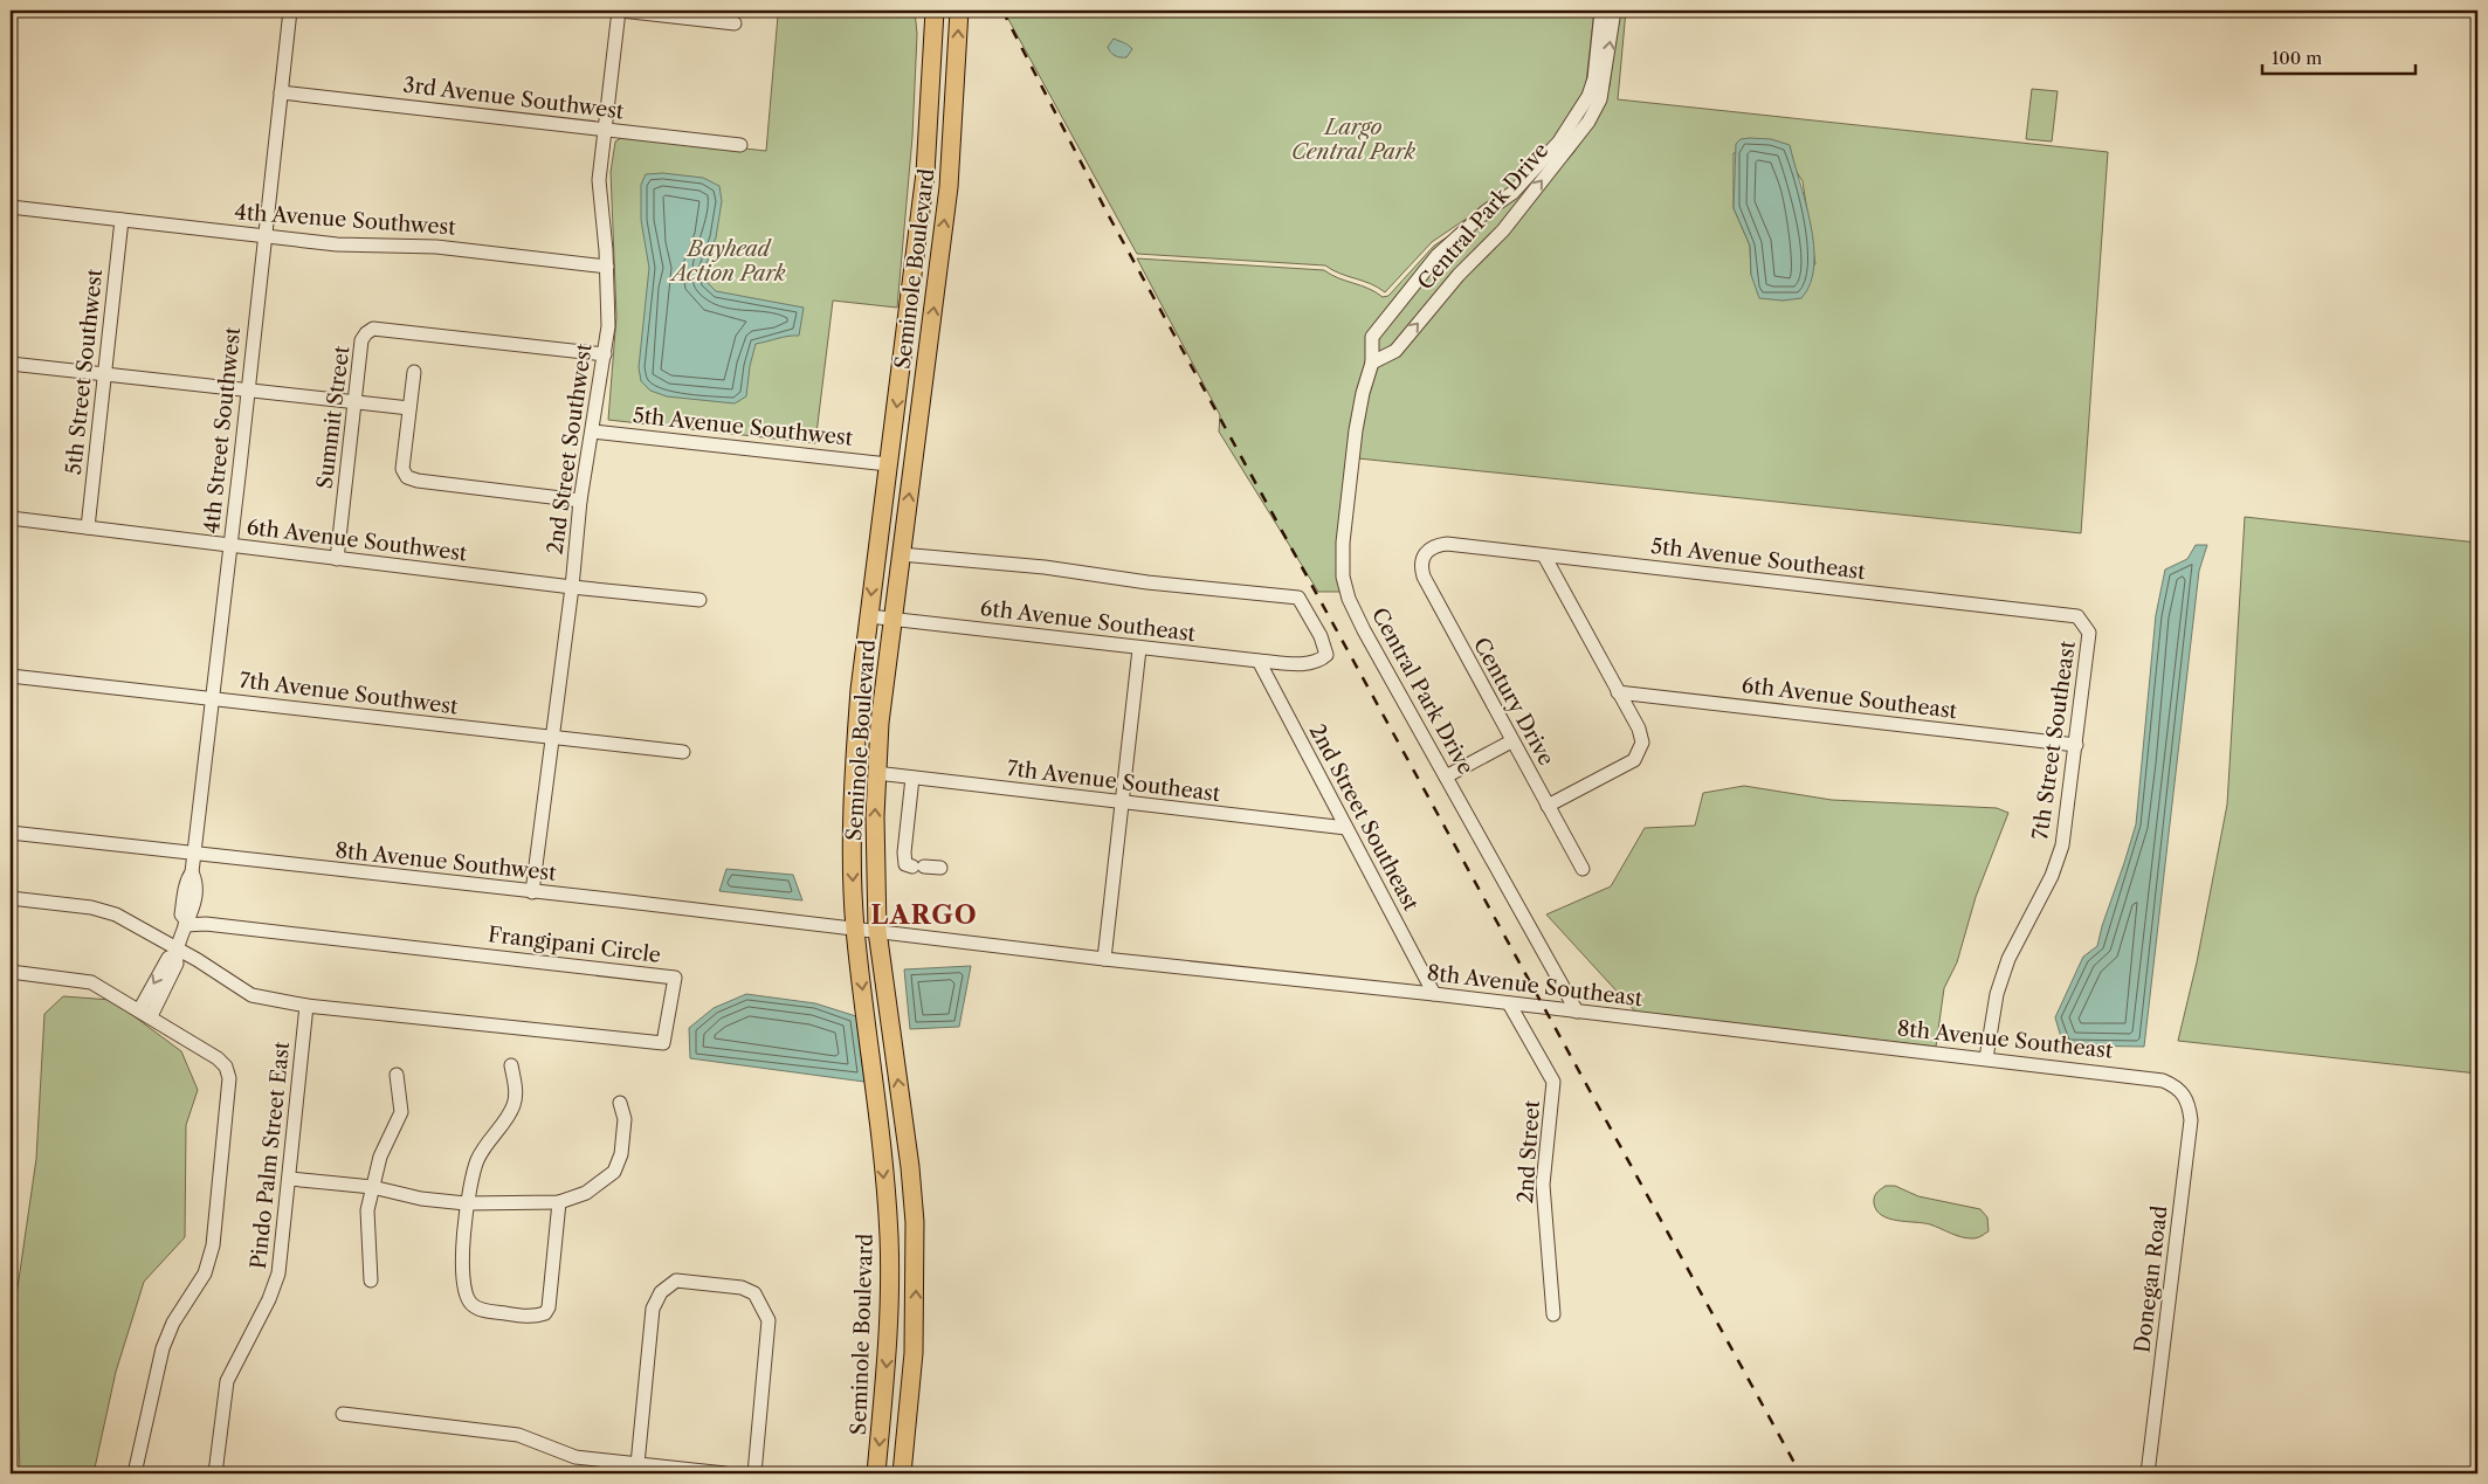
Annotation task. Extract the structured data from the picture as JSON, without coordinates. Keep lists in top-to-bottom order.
{
  "streets": {
    "main road": ["Seminole Boulevard"],
    "street": [
      "3rd Avenue Southwest",
      "Central Park Drive",
      "4th Avenue Southwest",
      "5th Street Southwest",
      "Summit Street",
      "5th Avenue Southwest",
      "4th Street Southwest",
      "2nd Street Southwest",
      "6th Avenue Southwest",
      "5th Avenue Southeast",
      "6th Avenue Southeast",
      "7th Avenue Southwest",
      "Century Drive",
      "7th Street Southeast",
      "7th Avenue Southeast",
      "2nd Street Southeast",
      "8th Avenue Southwest",
      "Frangipani Circle",
      "8th Avenue Southeast",
      "2nd Street",
      "Pindo Palm Street East",
      "Donegan Road"
    ]
  },
  "crossings": [
    ["3rd Avenue Southwest", "4th Street Southwest"],
    ["3rd Avenue Southwest", "2nd Street Southwest"],
    ["Central Park Drive", "8th Avenue Southeast"],
    ["4th Avenue Southwest", "5th Street Southwest"],
    ["4th Avenue Southwest", "4th Street Southwest"],
    ["4th Avenue Southwest", "2nd Street Southwest"],
    ["Seminole Boulevard", "5th Avenue Southwest"],
    ["Seminole Boulevard", "6th Avenue Southeast"],
    ["Seminole Boulevard", "7th Avenue Southeast"],
    ["Seminole Boulevard", "8th Avenue Southwest"],
    ["Seminole Boulevard", "8th Avenue Southeast"],
    ["5th Street Southwest", "6th Avenue Southwest"],
    ["Summit Street", "2nd Street Southwest"],
    ["Summit Street", "6th Avenue Southwest"],
    ["5th Avenue Southwest", "2nd Street Southwest"],
    ["4th Street Southwest", "6th Avenue Southwest"],
    ["4th Street Southwest", "7th Avenue Southwest"],
    ["4th Street Southwest", "8th Avenue Southwest"],
    ["4th Street Southwest", "Frangipani Circle"],
    ["2nd Street Southwest", "6th Avenue Southwest"],
    ["2nd Street Southwest", "7th Avenue Southwest"],
    ["2nd Street Southwest", "8th Avenue Southwest"],
    ["5th Avenue Southeast", "Century Drive"],
    ["5th Avenue Southeast", "7th Street Southeast"],
    ["6th Avenue Southeast", "7th Street Southeast"],
    ["6th Avenue Southeast", "2nd Street Southeast"],
    ["7th Street Southeast", "8th Avenue Southeast"],
    ["7th Avenue Southeast", "2nd Street Southeast"],
    ["2nd Street Southeast", "8th Avenue Southeast"],
    ["8th Avenue Southwest", "8th Avenue Southeast"],
    ["Frangipani Circle", "Pindo Palm Street East"],
    ["8th Avenue Southeast", "2nd Street"],
    ["8th Avenue Southeast", "Donegan Road"]
  ],
  "districts": ["LARGO"],
  "parks": ["Largo Central Park", "Bayhead Action Park"],
  "scale_bar": "100 m"
}
